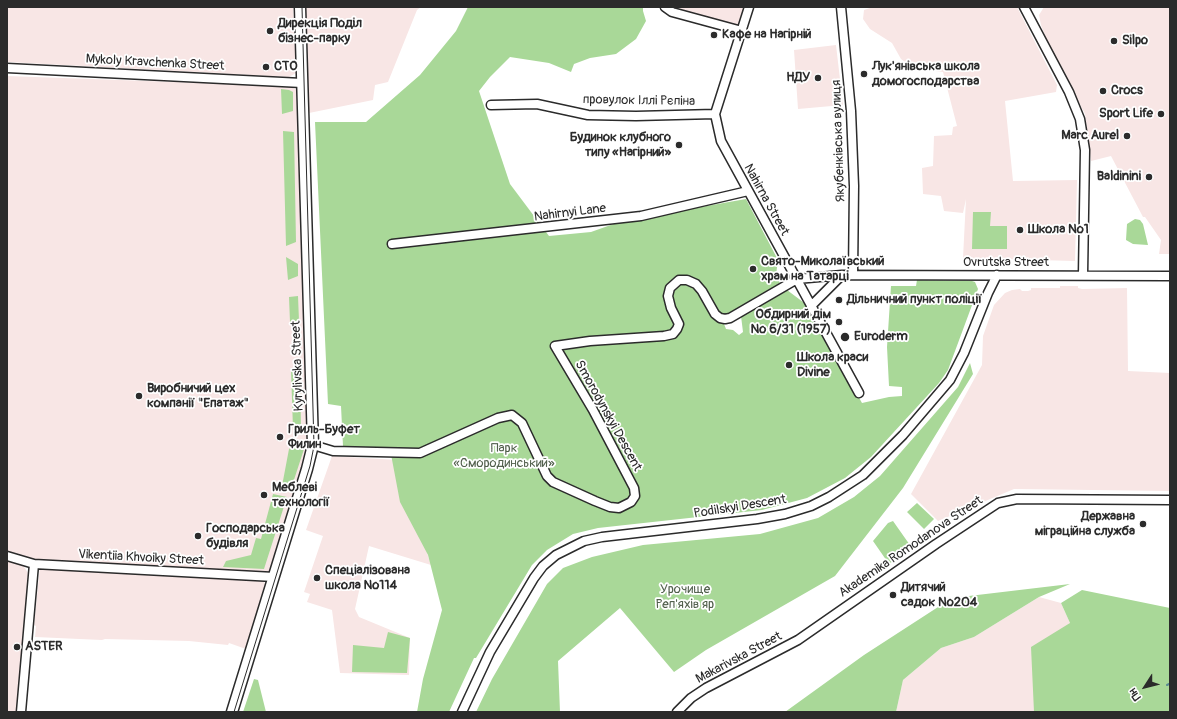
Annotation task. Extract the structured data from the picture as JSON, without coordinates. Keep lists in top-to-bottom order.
{
  "streets": {
    "main road": ["Kyrylivska Street"],
    "street": [
      "Mykoly Kravchenka Street",
      "провулок Іллі Рєпіна",
      "Якубенківська вулиця",
      "Nahirna Street",
      "Nahirnyi Lane",
      "Ovrutska Street",
      "Smorodynskyi Descent",
      "Podilskyi Descent",
      "Akademika Romodanova Street",
      "Vikentiia Khvoiky Street",
      "Makarivska Street"
    ]
  },
  "crossings": [
    ["Mykoly Kravchenka Street", "Kyrylivska Street"],
    ["провулок Іллі Рєпіна", "Nahirna Street"],
    ["Якубенківська вулиця", "Ovrutska Street"],
    ["Nahirna Street", "Nahirnyi Lane"],
    ["Nahirna Street", "Ovrutska Street"],
    ["Nahirna Street", "Smorodynskyi Descent"],
    ["Ovrutska Street", "Smorodynskyi Descent"],
    ["Ovrutska Street", "Podilskyi Descent"],
    ["Kyrylivska Street", "Smorodynskyi Descent"],
    ["Kyrylivska Street", "Vikentiia Khvoiky Street"],
    ["Akademika Romodanova Street", "Makarivska Street"]
  ],
  "parks": ["Парк «Смородинський»", "Урочище Реп'яхів яр"],
  "places": [
    "Дирекція Поділ бізнес-парку",
    "Кафе на Нагірній",
    "Silpo",
    "СТО",
    "Лук'янівська школа домогосподарства",
    "НДУ",
    "Crocs",
    "Sport Life",
    "Marc Aurel",
    "Будинок клубного типу «Нагірний»",
    "Baldinini",
    "Школа №1",
    "Свято-Миколаївський храм на Татарці",
    "Дільничний пункт поліції",
    "Обдирний дім № 6/31 (1957)",
    "Euroderm",
    "Школа краси Divine",
    "Виробничий цех компанії \"Епатаж\"",
    "Гриль-Буфет Филин",
    "Меблеві технології",
    "Державна міграційна служба",
    "Господарська будівля",
    "Спеціалізована школа №114",
    "Дитячий садок №204",
    "ASTER"
  ],
  "north": "bottom left"
}
